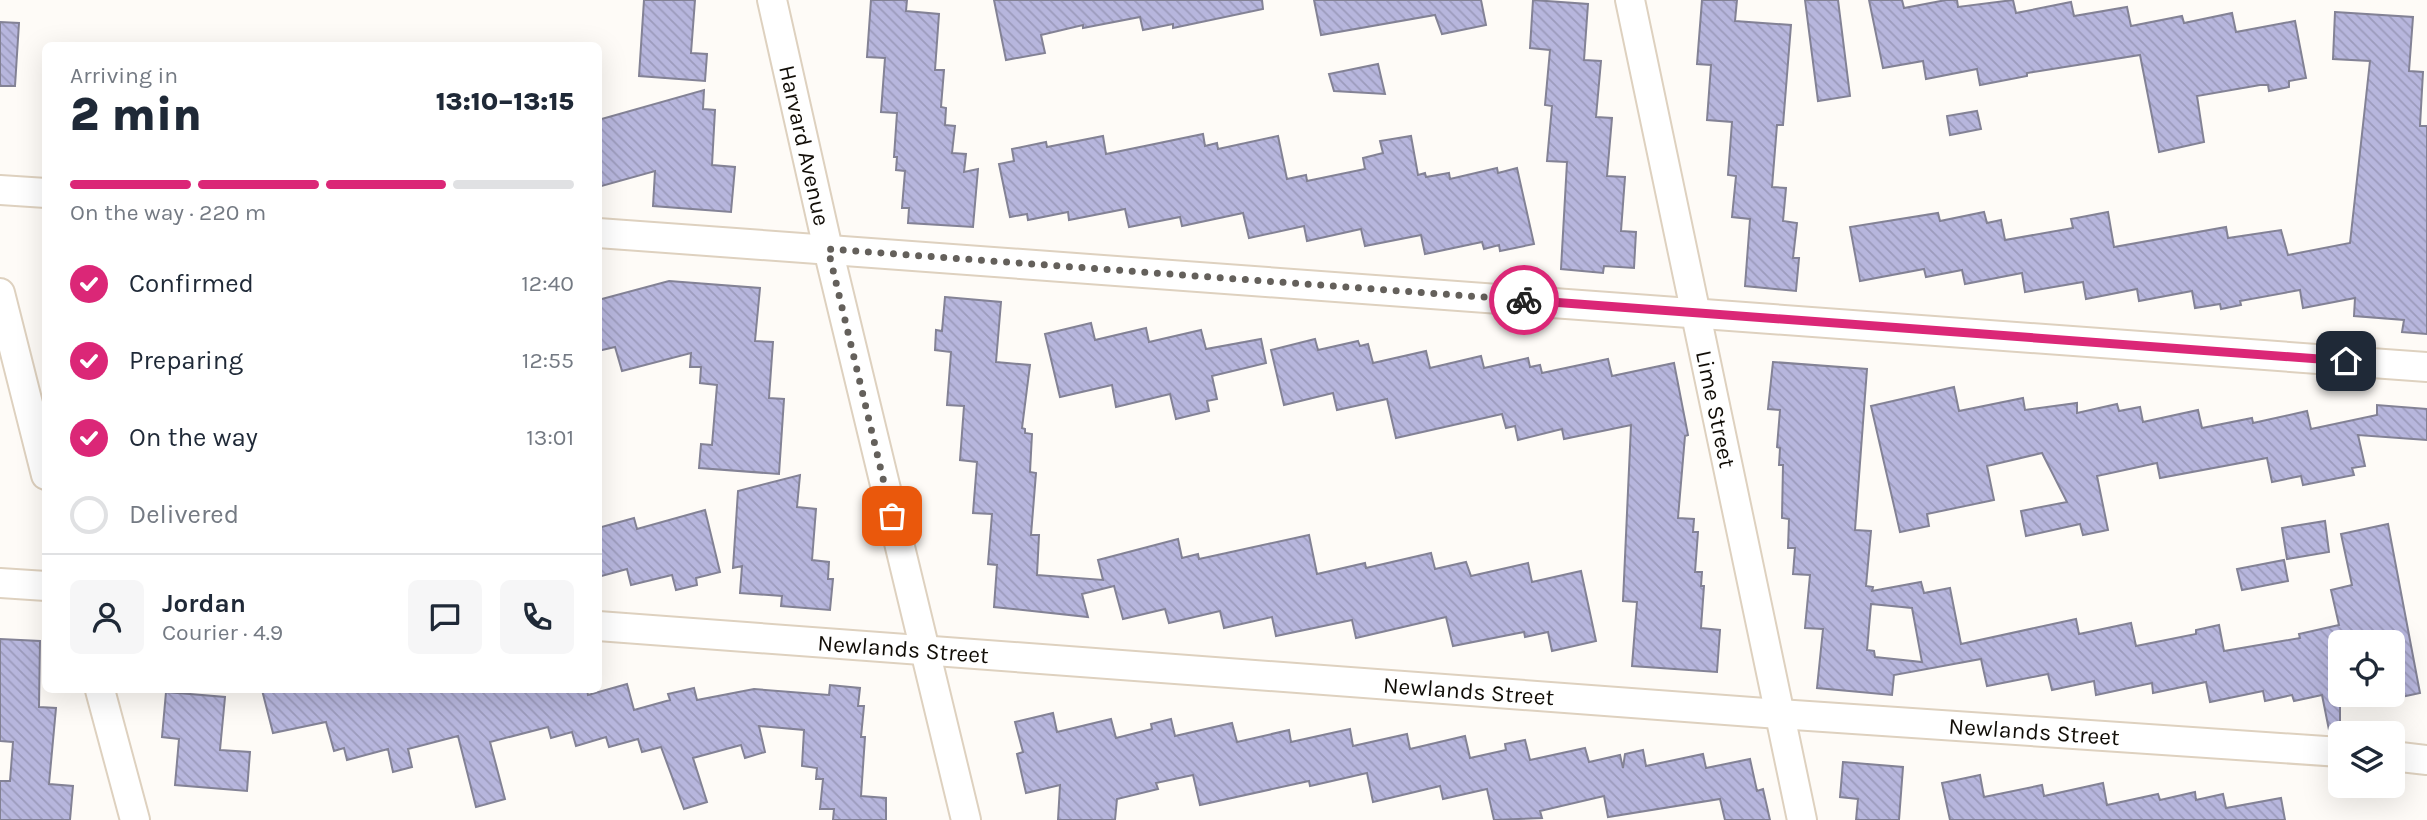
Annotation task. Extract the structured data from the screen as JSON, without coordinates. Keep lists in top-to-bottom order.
{
  "streets": {
    "street": ["Harvard Avenue", "Lime Street", "Newlands Street"]
  },
  "crossings": [
    ["Harvard Avenue", "Newlands Street"],
    ["Lime Street", "Newlands Street"]
  ],
  "page": {
    "heading": ["2 min", "Arriving in", "13:10–13:15"],
    "panel": ["Jordan", "Courier · 4.9"],
    "bar": "On the way · 220 m",
    "list": [
      ["Confirmed", "12:40"],
      ["Preparing", "12:55"],
      ["On the way", "13:01"],
      "Delivered"
    ]
  }
}
